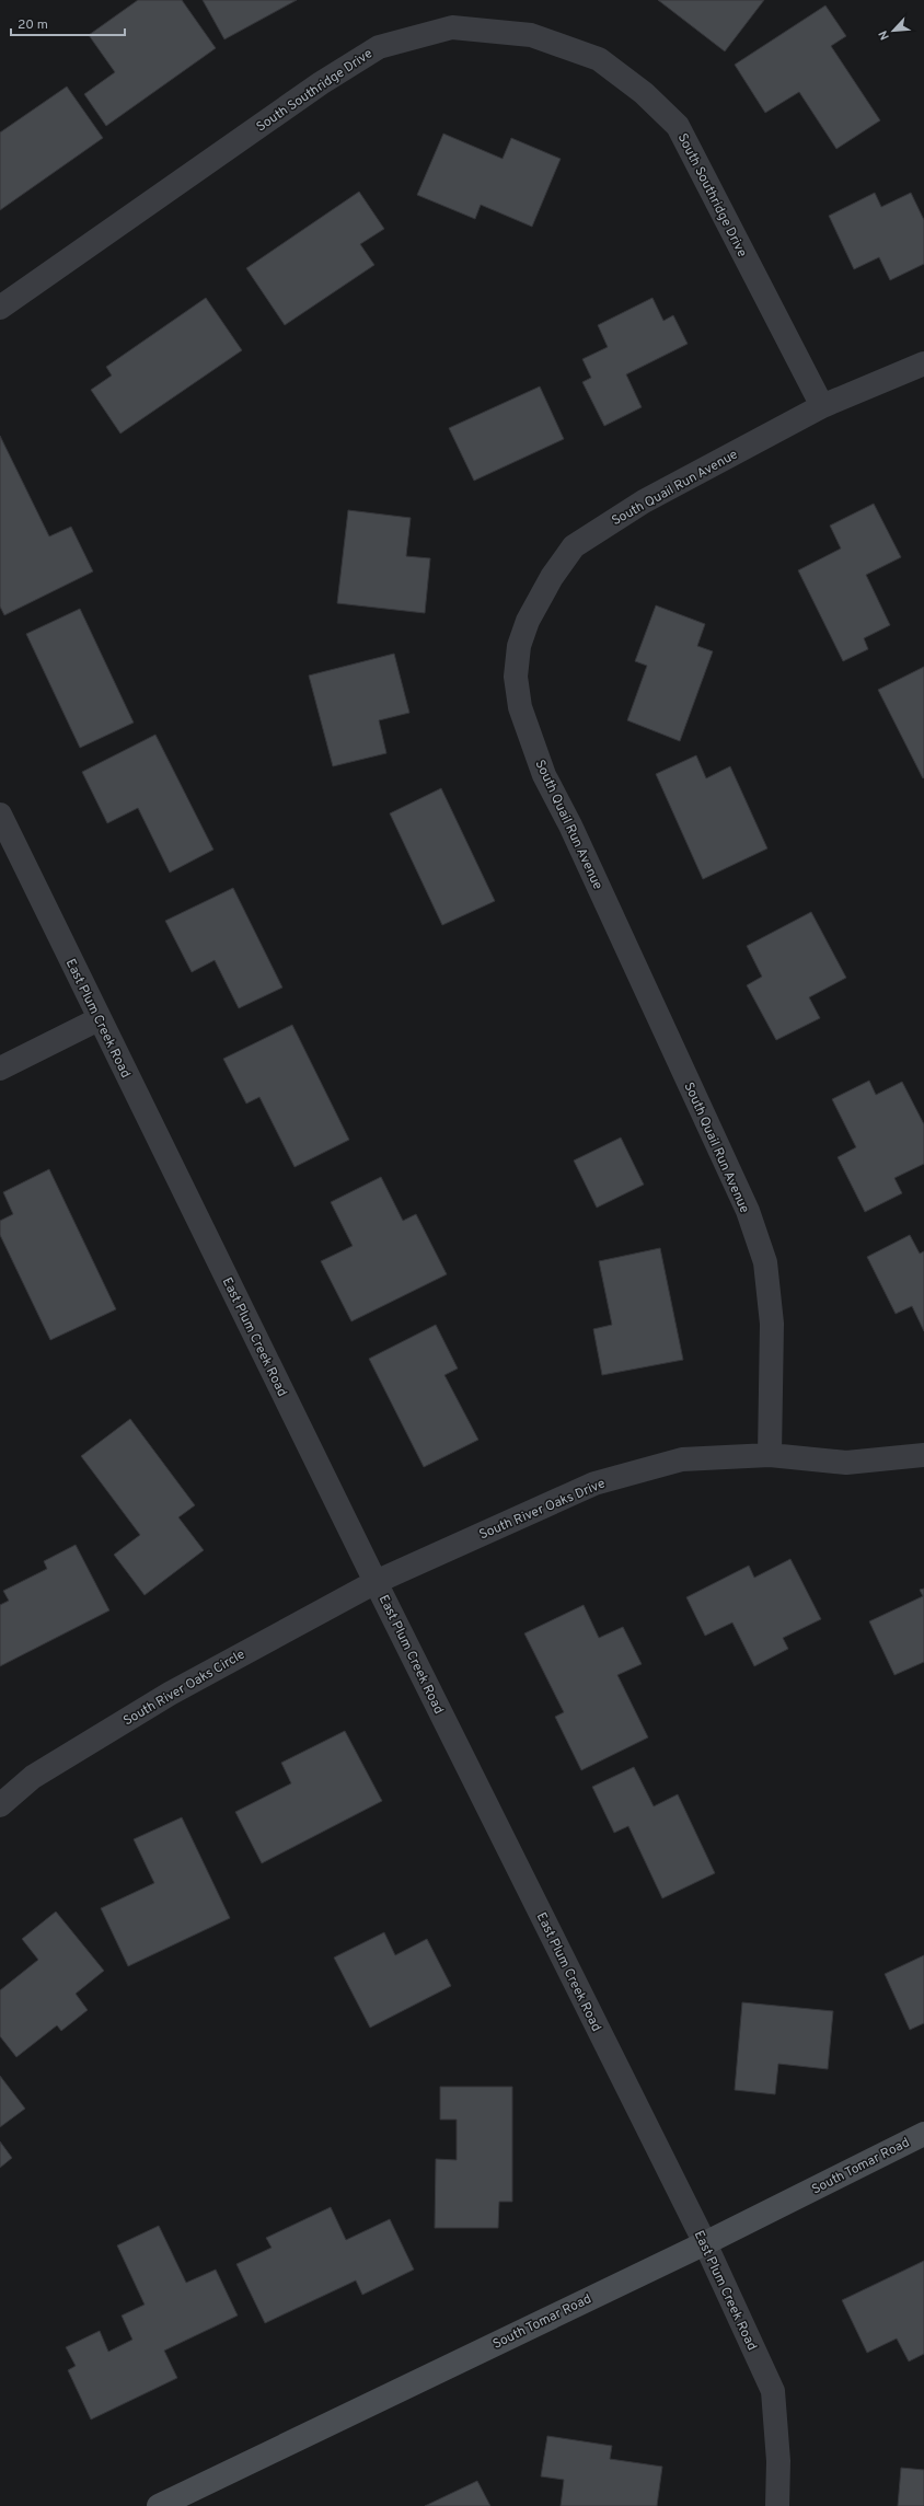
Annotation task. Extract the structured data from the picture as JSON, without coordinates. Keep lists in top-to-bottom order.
{
  "streets": {
    "street": [
      "South Southridge Drive",
      "South Quail Run Avenue",
      "East Plum Creek Road",
      "South River Oaks Drive",
      "South River Oaks Circle",
      "South Tomar Road"
    ]
  },
  "crossings": [
    ["South Southridge Drive", "South Quail Run Avenue"],
    ["South Quail Run Avenue", "South River Oaks Drive"],
    ["East Plum Creek Road", "South River Oaks Drive"],
    ["East Plum Creek Road", "South River Oaks Circle"],
    ["East Plum Creek Road", "South Tomar Road"],
    ["South River Oaks Drive", "South River Oaks Circle"]
  ],
  "scale_bar": "20 m",
  "north": "bottom left"
}
